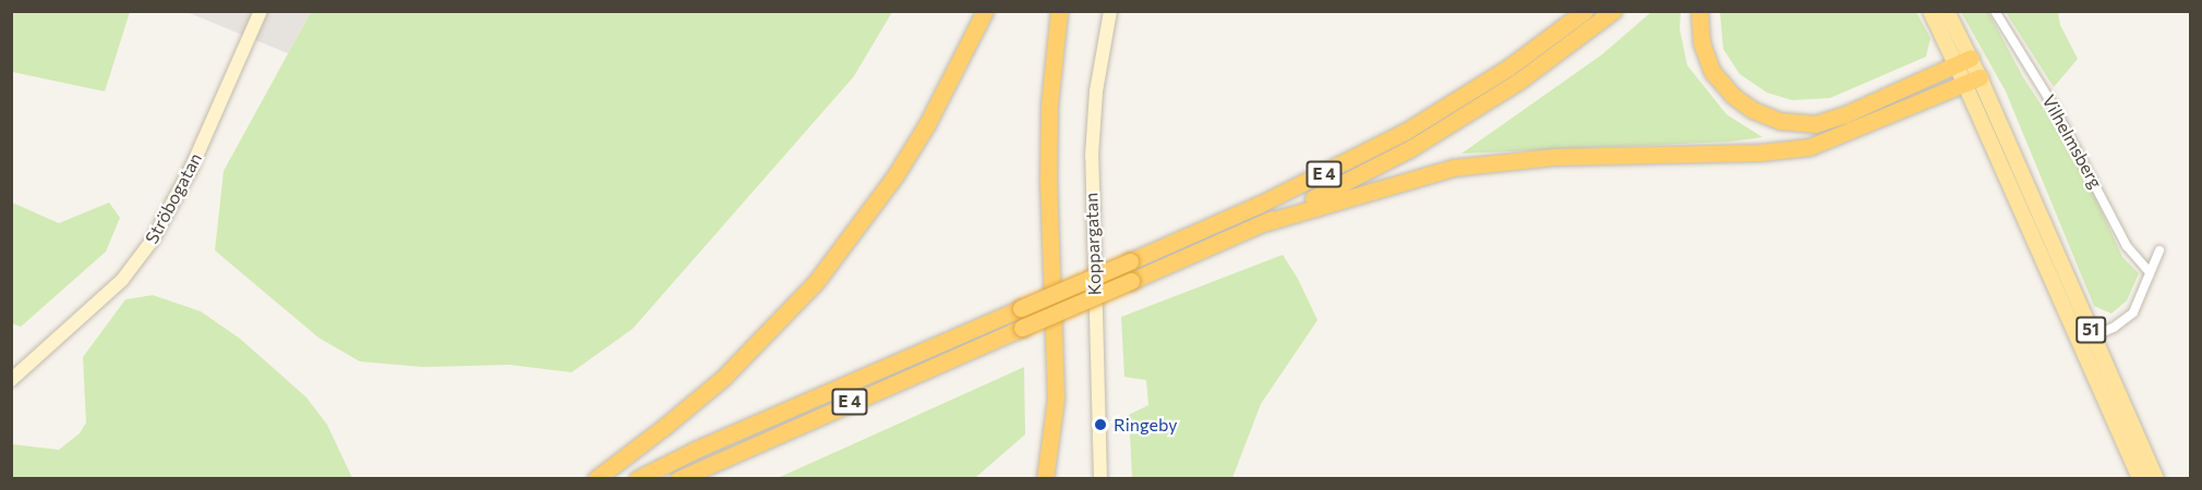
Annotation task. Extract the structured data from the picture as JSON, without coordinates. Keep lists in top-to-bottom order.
{
  "streets": {
    "highway": ["E 4"],
    "main road": ["51"],
    "street": ["Vilhelmsberg", "Ströbogatan", "Koppargatan"]
  },
  "places": ["Ringeby"]
}
